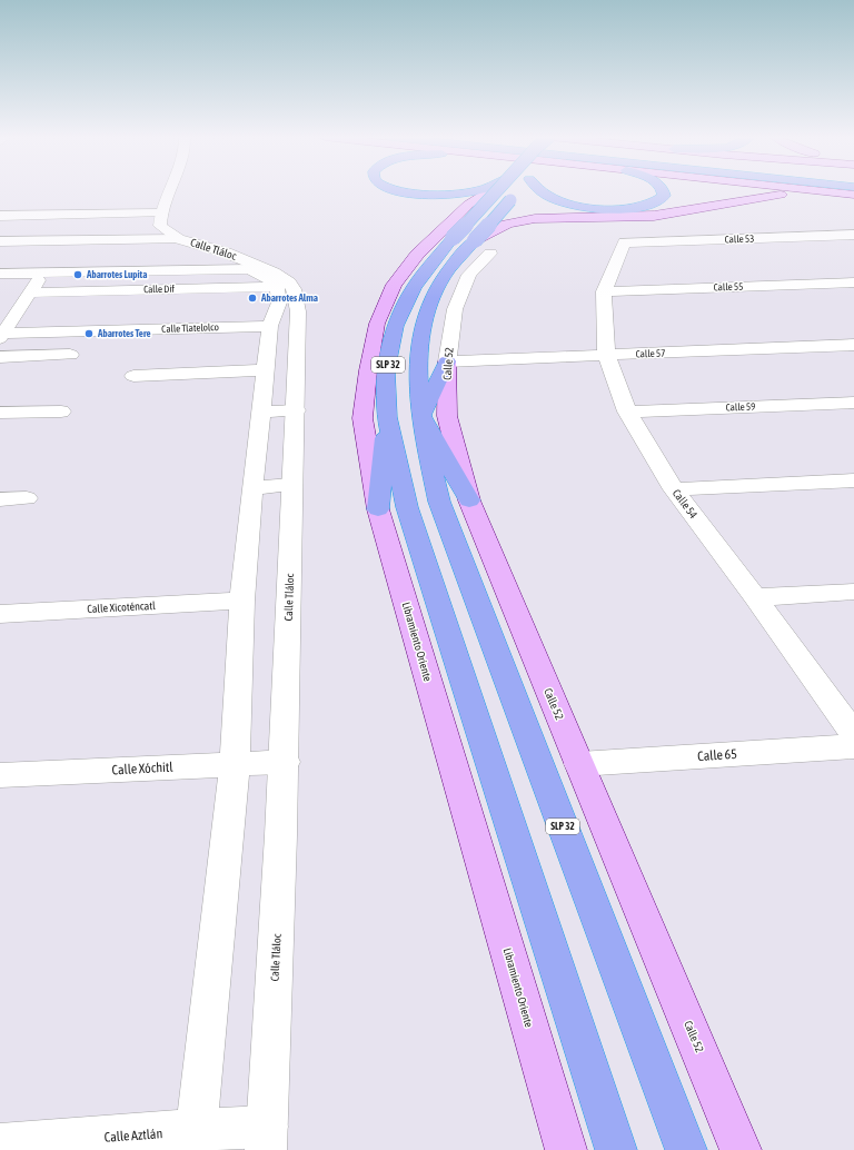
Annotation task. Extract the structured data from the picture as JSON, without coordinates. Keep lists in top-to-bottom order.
{
  "streets": {
    "highway": ["SLP 32", "Libramiento Oriente"],
    "main road": ["Calle 52"],
    "street": [
      "Calle 53",
      "Calle Tláloc",
      "Calle 55",
      "Calle Dif",
      "Calle Tlatelolco",
      "Calle 57",
      "Calle 59",
      "Calle 54",
      "Calle Xicoténcatl",
      "Calle 65",
      "Calle Xóchitl",
      "Calle Aztlán"
    ]
  },
  "crossings": [
    ["Calle 53", "Calle 54"],
    ["Calle Tláloc", "Calle Dif"],
    ["Calle Tláloc", "Calle Xóchitl"],
    ["Calle Tláloc", "Calle Aztlán"],
    ["Calle 55", "Calle 54"],
    ["Calle 57", "Calle 52"],
    ["Calle 57", "Calle 54"],
    ["Calle 52", "SLP 32"],
    ["Calle 52", "Calle 65"],
    ["Calle 59", "Calle 54"]
  ],
  "places": ["Abarrotes Lupita", "Abarrotes Alma", "Abarrotes Tere"]
}
